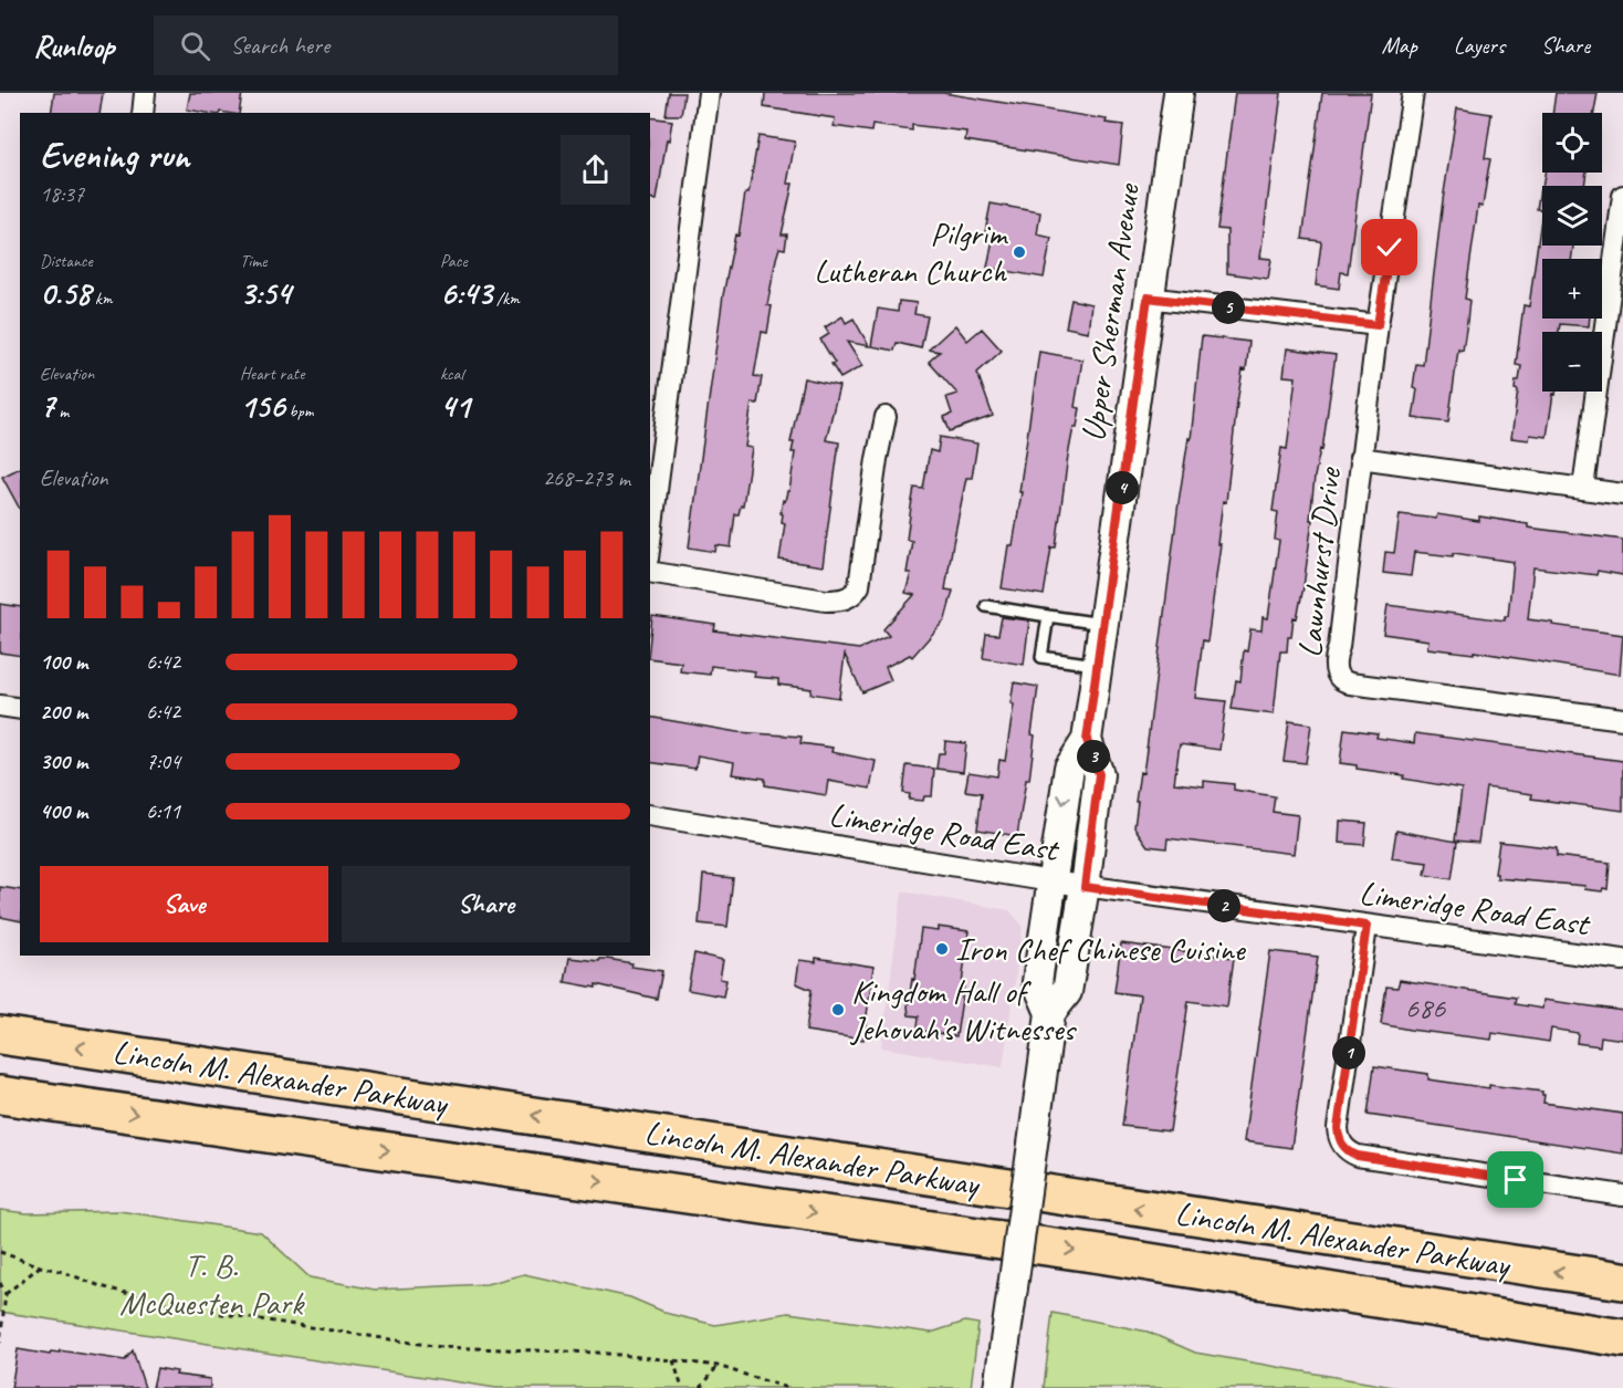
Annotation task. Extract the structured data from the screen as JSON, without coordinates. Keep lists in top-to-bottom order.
{
  "streets": {
    "highway": ["Lincoln M. Alexander Parkway"],
    "main road": ["Upper Sherman Avenue"],
    "street": ["Lawnhurst Drive", "Limeridge Road East"]
  },
  "crossings": [
    ["Upper Sherman Avenue", "Limeridge Road East"]
  ],
  "parks": ["T. B. McQuesten Park"],
  "places": ["Pilgrim Lutheran Church", "Iron Chef Chinese Cuisine", "Kingdom Hall of Jehovah's Witnesses"],
  "house_numbers": ["686"],
  "page": {
    "header": "Runloop",
    "search": "Search here",
    "nav": ["Map", "Layers", "Share"],
    "map_buttons": ["+", "−"],
    "heading": ["Evening run", "18:37"],
    "stats": [
      ["Distance", "0.58 km"],
      ["Time", "3:54"],
      ["Pace", "6:43 /km"],
      ["Elevation", "7 m"],
      ["Heart rate", "156 bpm"],
      ["kcal", "41"]
    ],
    "pins": [
      "5",
      "4",
      "3",
      "2",
      "1"
    ],
    "chart": ["Elevation", "268–273 m"],
    "list": [
      {
        "name": "100 m",
        "note": "6:42"
      },
      {
        "name": "200 m",
        "note": "6:42"
      },
      {
        "name": "300 m",
        "note": "7:04"
      },
      {
        "name": "400 m",
        "note": "6:11"
      }
    ],
    "buttons": ["Save", "Share"]
  }
}
